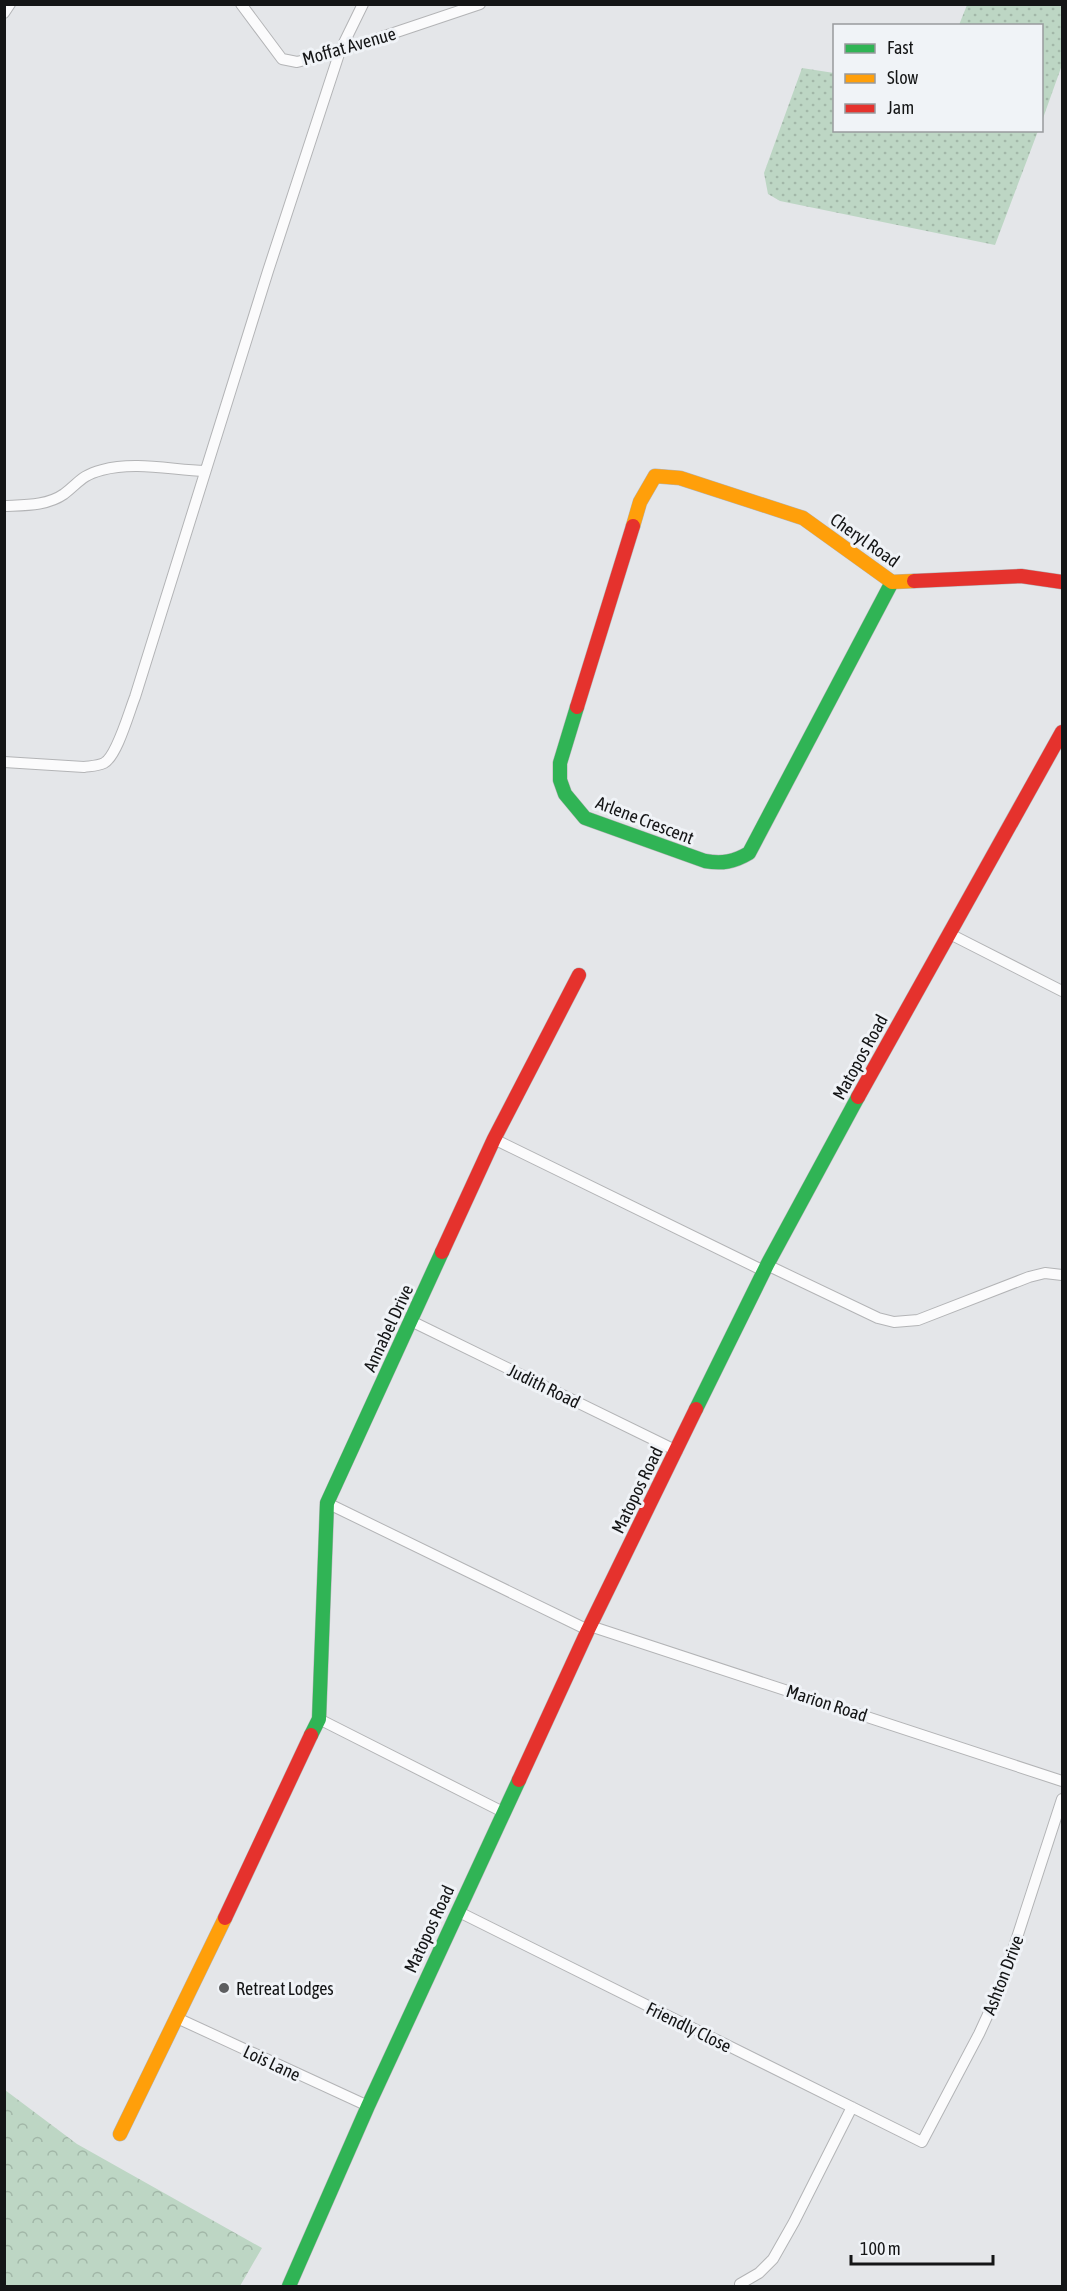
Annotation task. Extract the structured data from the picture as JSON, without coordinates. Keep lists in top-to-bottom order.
{
  "streets": {
    "street": [
      "Moffat Avenue",
      "Cheryl Road",
      "Arlene Crescent",
      "Matopos Road",
      "Annabel Drive",
      "Judith Road",
      "Marion Road",
      "Ashton Drive",
      "Friendly Close",
      "Lois Lane"
    ]
  },
  "crossings": [
    ["Cheryl Road", "Arlene Crescent"],
    ["Matopos Road", "Judith Road"],
    ["Matopos Road", "Marion Road"],
    ["Matopos Road", "Friendly Close"],
    ["Matopos Road", "Lois Lane"],
    ["Annabel Drive", "Judith Road"],
    ["Annabel Drive", "Marion Road"],
    ["Ashton Drive", "Friendly Close"]
  ],
  "places": ["Retreat Lodges"],
  "legend": ["Fast", "Slow", "Jam"],
  "scale_bar": "100 m"
}
